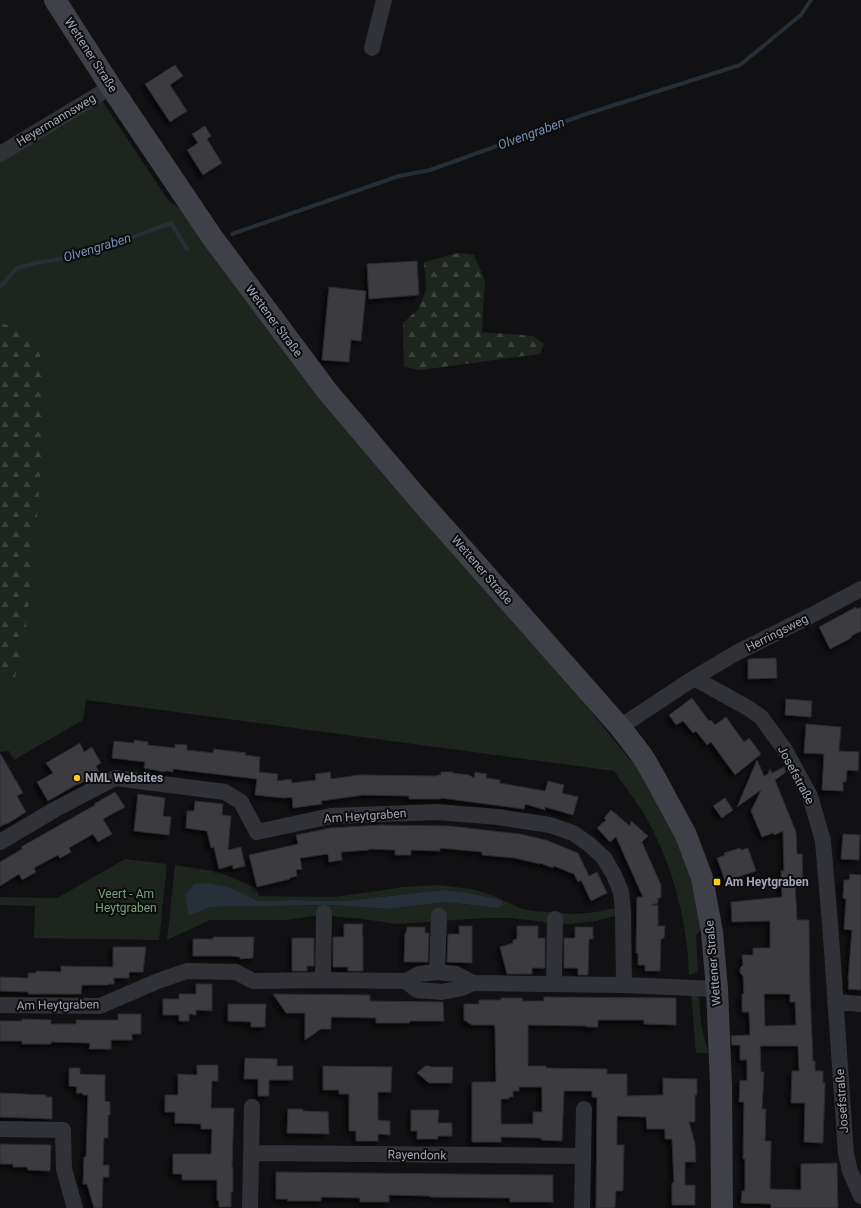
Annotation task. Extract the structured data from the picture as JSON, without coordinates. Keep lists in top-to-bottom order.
{
  "streets": {
    "street": [
      "Wettener Straße",
      "Heyermannsweg",
      "Herringsweg",
      "Josefstraße",
      "Am Heytgraben",
      "Rayendonk"
    ]
  },
  "crossings": [
    ["Wettener Straße", "Heyermannsweg"],
    ["Wettener Straße", "Am Heytgraben"],
    ["Herringsweg", "Josefstraße"]
  ],
  "water": ["Olvengraben"],
  "parks": ["Veert - Am Heytgraben"],
  "places": {
    "other": ["NML Websites"],
    "transit": ["Am Heytgraben"]
  }
}
